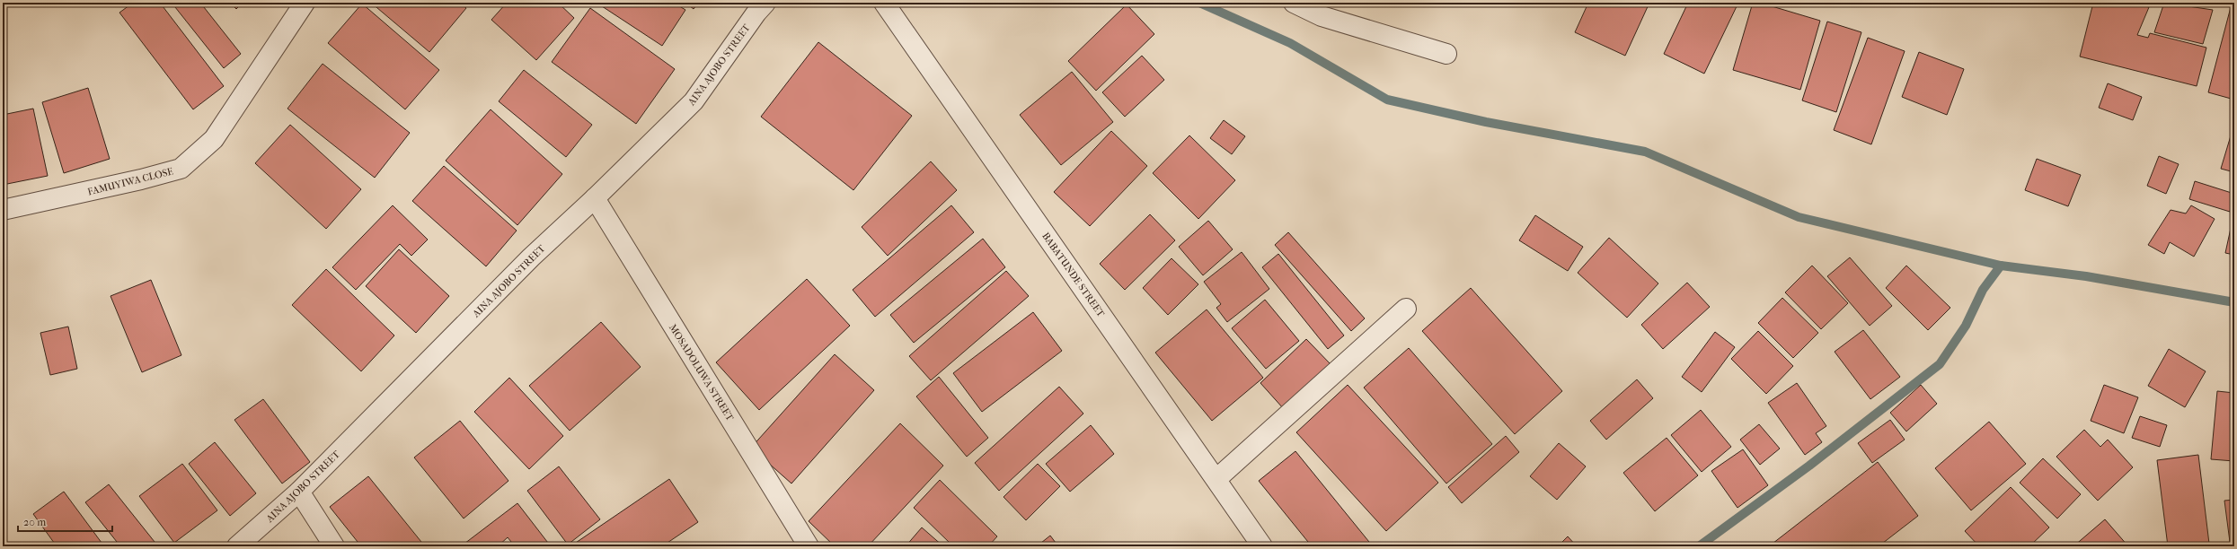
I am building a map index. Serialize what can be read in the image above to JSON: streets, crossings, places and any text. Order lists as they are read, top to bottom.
{
  "streets": {
    "street": [
      "AINA AJOBO STREET",
      "FAMUYIWA CLOSE",
      "BABATUNDE STREET",
      "MOSADOLUWA STREET"
    ]
  },
  "crossings": [
    ["AINA AJOBO STREET", "MOSADOLUWA STREET"]
  ],
  "scale_bar": "20 m"
}
